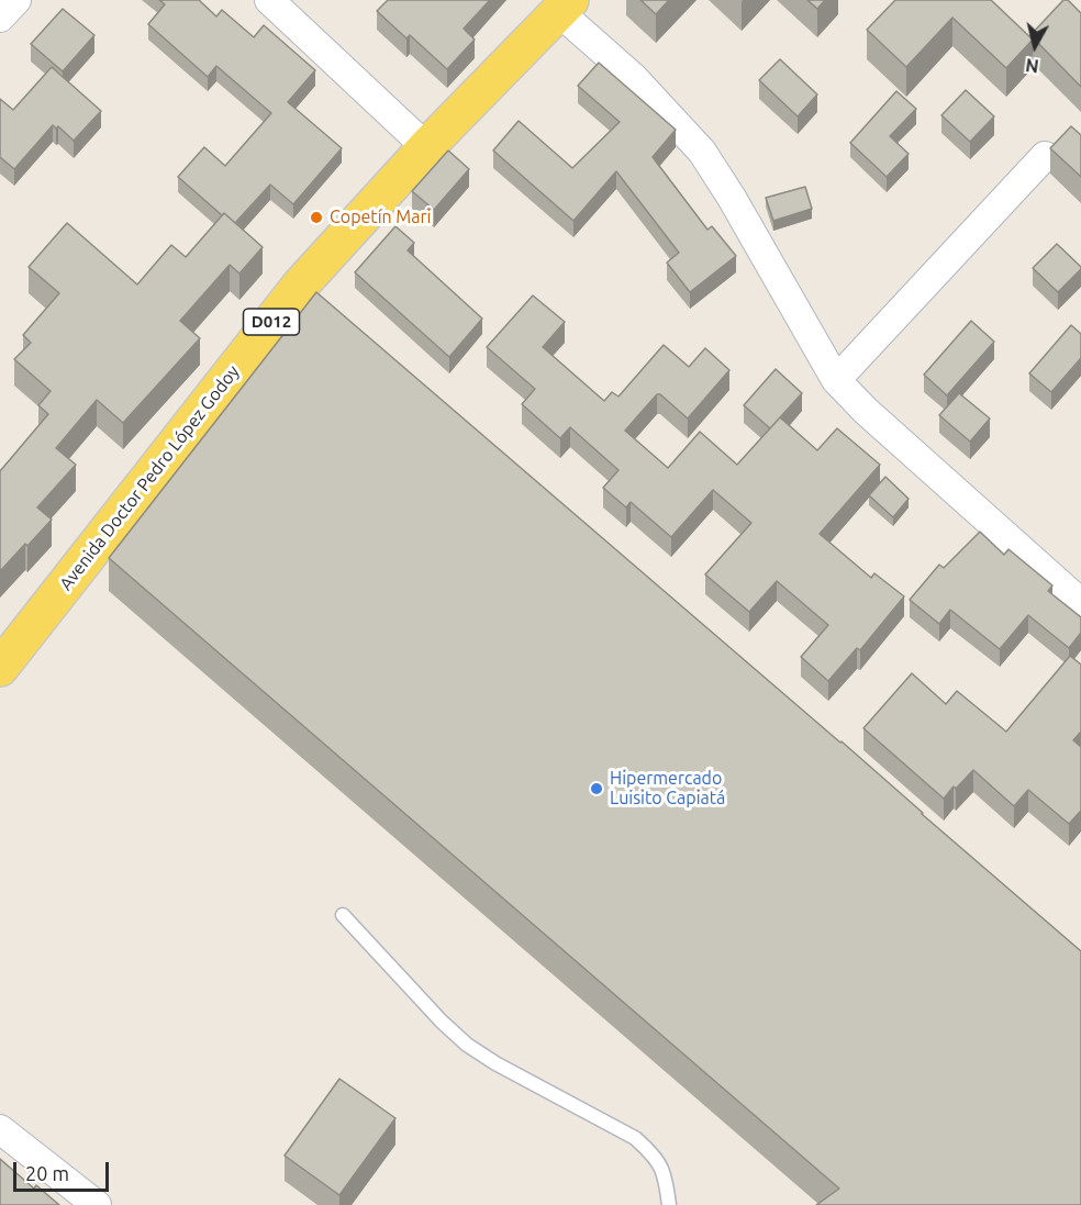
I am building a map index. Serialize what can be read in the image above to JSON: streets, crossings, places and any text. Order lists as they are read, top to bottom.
{
  "streets": {
    "main road": ["D012", "Avenida Doctor Pedro López Godoy"]
  },
  "places": ["Copetín Mari", "Hipermercado Luisito Capiatá"],
  "scale_bar": "20 m",
  "north": "bottom"
}
